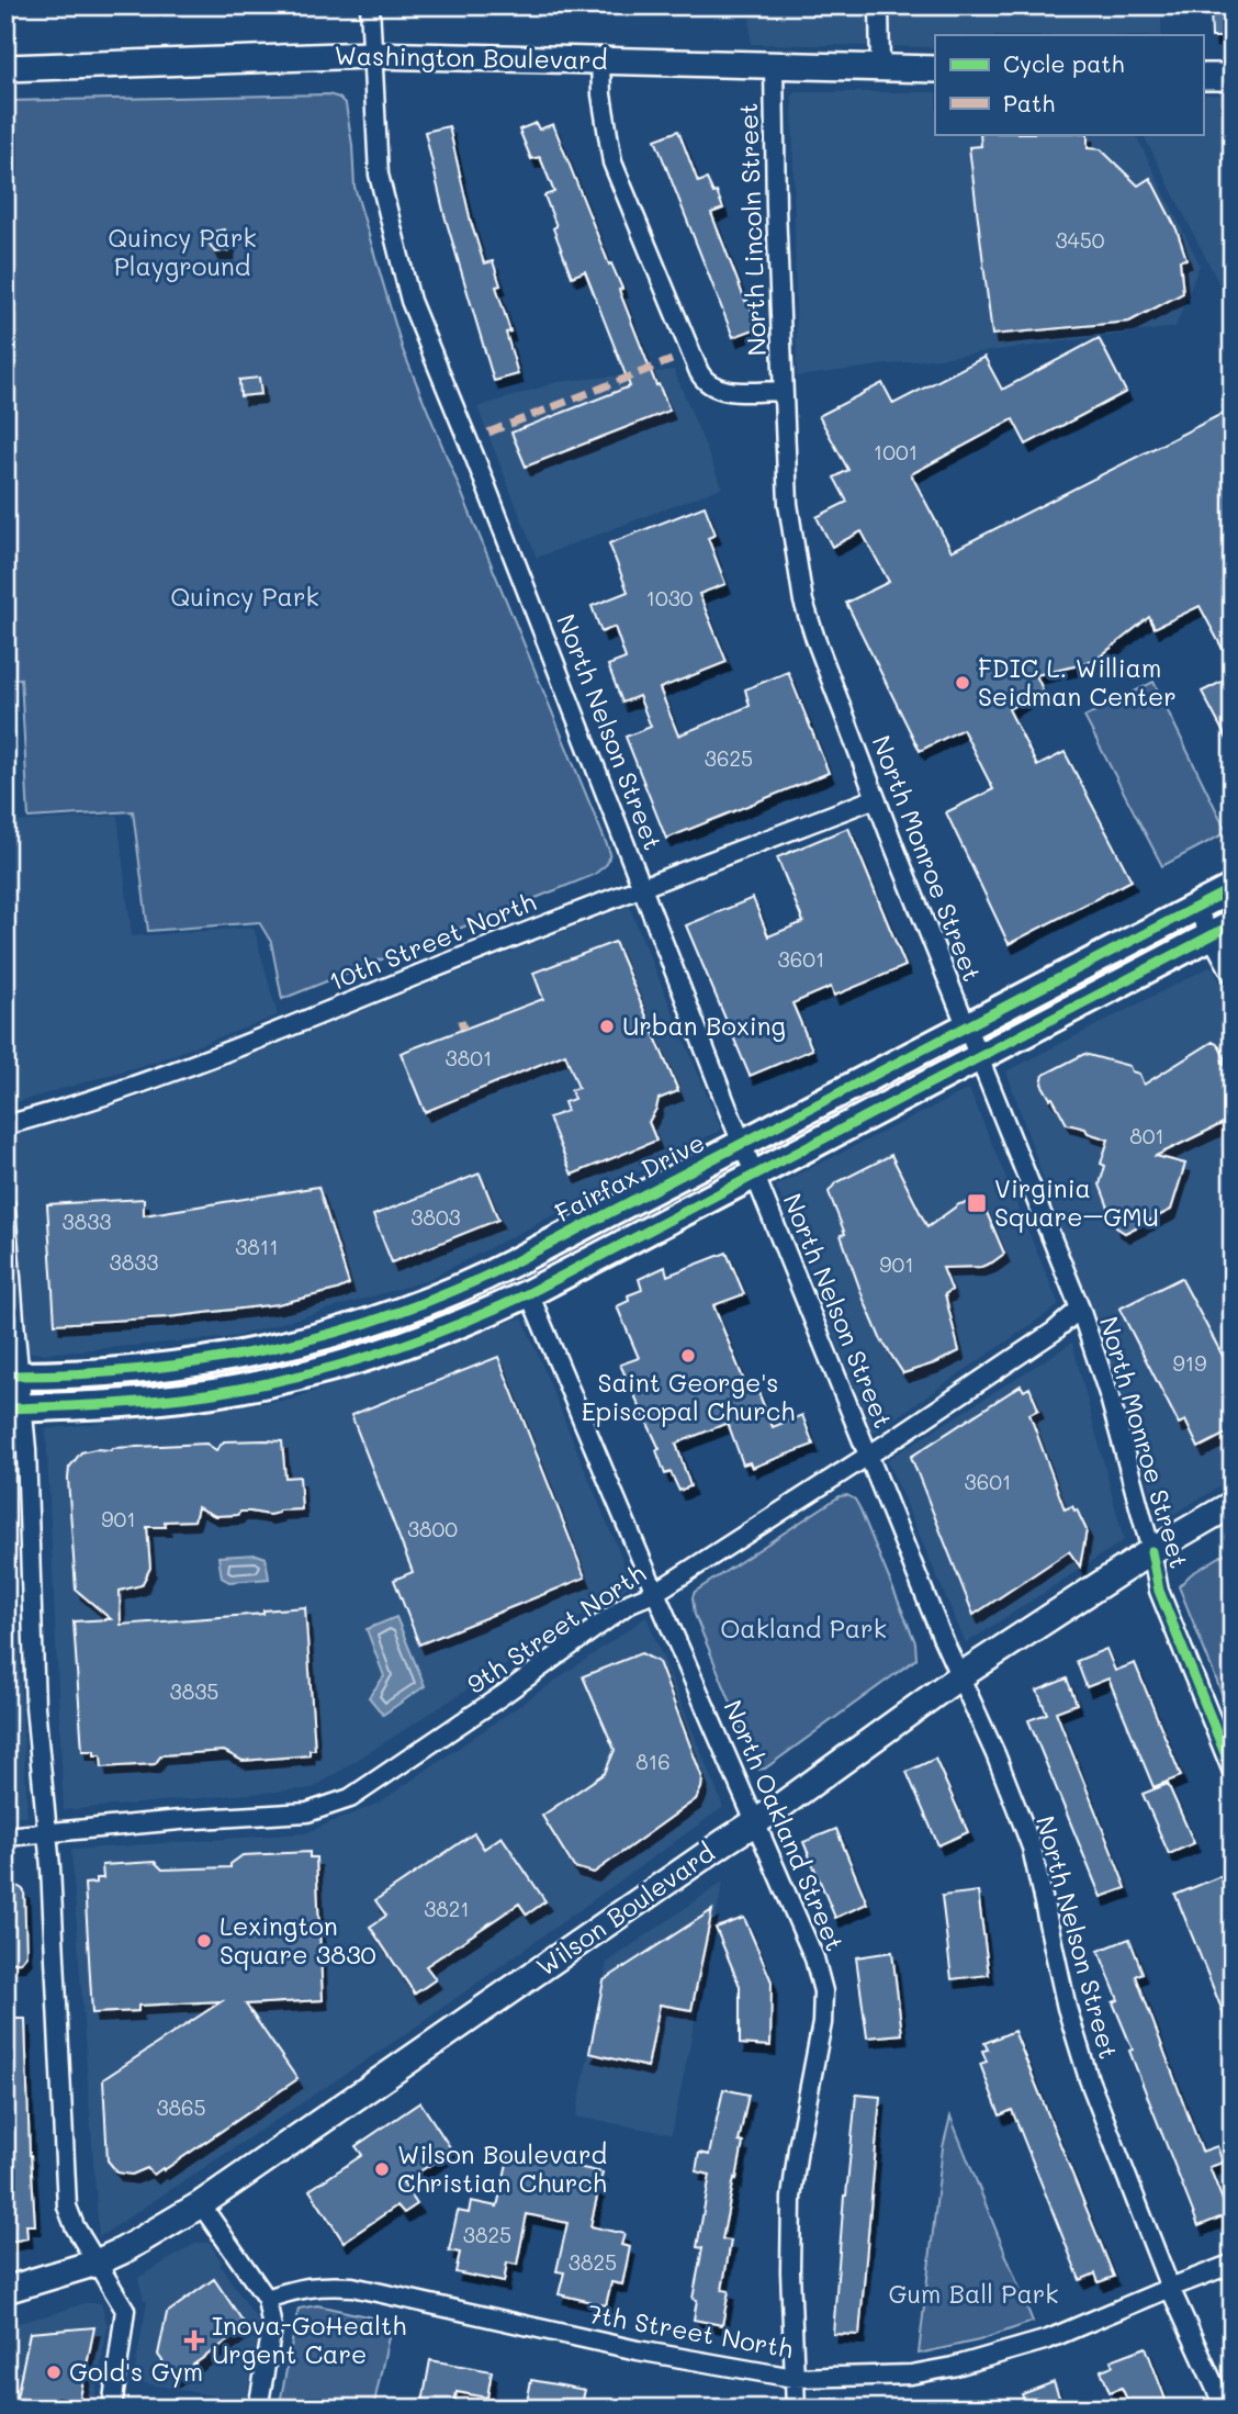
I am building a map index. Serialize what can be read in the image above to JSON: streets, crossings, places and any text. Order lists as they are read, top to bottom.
{
  "streets": {
    "main road": ["Washington Boulevard", "Fairfax Drive", "Wilson Boulevard"],
    "street": [
      "North Lincoln Street",
      "North Nelson Street",
      "North Monroe Street",
      "10th Street North",
      "9th Street North",
      "North Oakland Street",
      "7th Street North"
    ]
  },
  "crossings": [
    ["Washington Boulevard", "North Lincoln Street"],
    ["Washington Boulevard", "North Nelson Street"],
    ["North Lincoln Street", "North Monroe Street"],
    ["North Nelson Street", "10th Street North"],
    ["North Nelson Street", "Fairfax Drive"],
    ["North Nelson Street", "9th Street North"],
    ["North Nelson Street", "Wilson Boulevard"],
    ["North Nelson Street", "7th Street North"],
    ["North Monroe Street", "10th Street North"],
    ["North Monroe Street", "Fairfax Drive"],
    ["North Monroe Street", "9th Street North"],
    ["North Monroe Street", "Wilson Boulevard"],
    ["9th Street North", "North Oakland Street"],
    ["North Oakland Street", "Wilson Boulevard"],
    ["North Oakland Street", "7th Street North"]
  ],
  "parks": [
    "Quincy Park Playground",
    "Quincy Park",
    "Oakland Park",
    "Gum Ball Park"
  ],
  "places": {
    "other": [
      "FDIC L. William Seidman Center",
      "Urban Boxing",
      "Saint George's Episcopal Church",
      "Lexington Square 3830",
      "Wilson Boulevard Christian Church",
      "Gold's Gym"
    ],
    "transit": ["Virginia Square–GMU"],
    "health": ["Inova-GoHealth Urgent Care"]
  },
  "house_numbers": [
    "3450",
    "1001",
    "1030",
    "3625",
    "3601",
    "3801",
    "801",
    "3803",
    "3833",
    "3811",
    "3833",
    "901",
    "919",
    "3601",
    "901",
    "3800",
    "3835",
    "816",
    "3821",
    "3865",
    "3825",
    "3825"
  ],
  "legend": ["Cycle path", "Path"]
}
